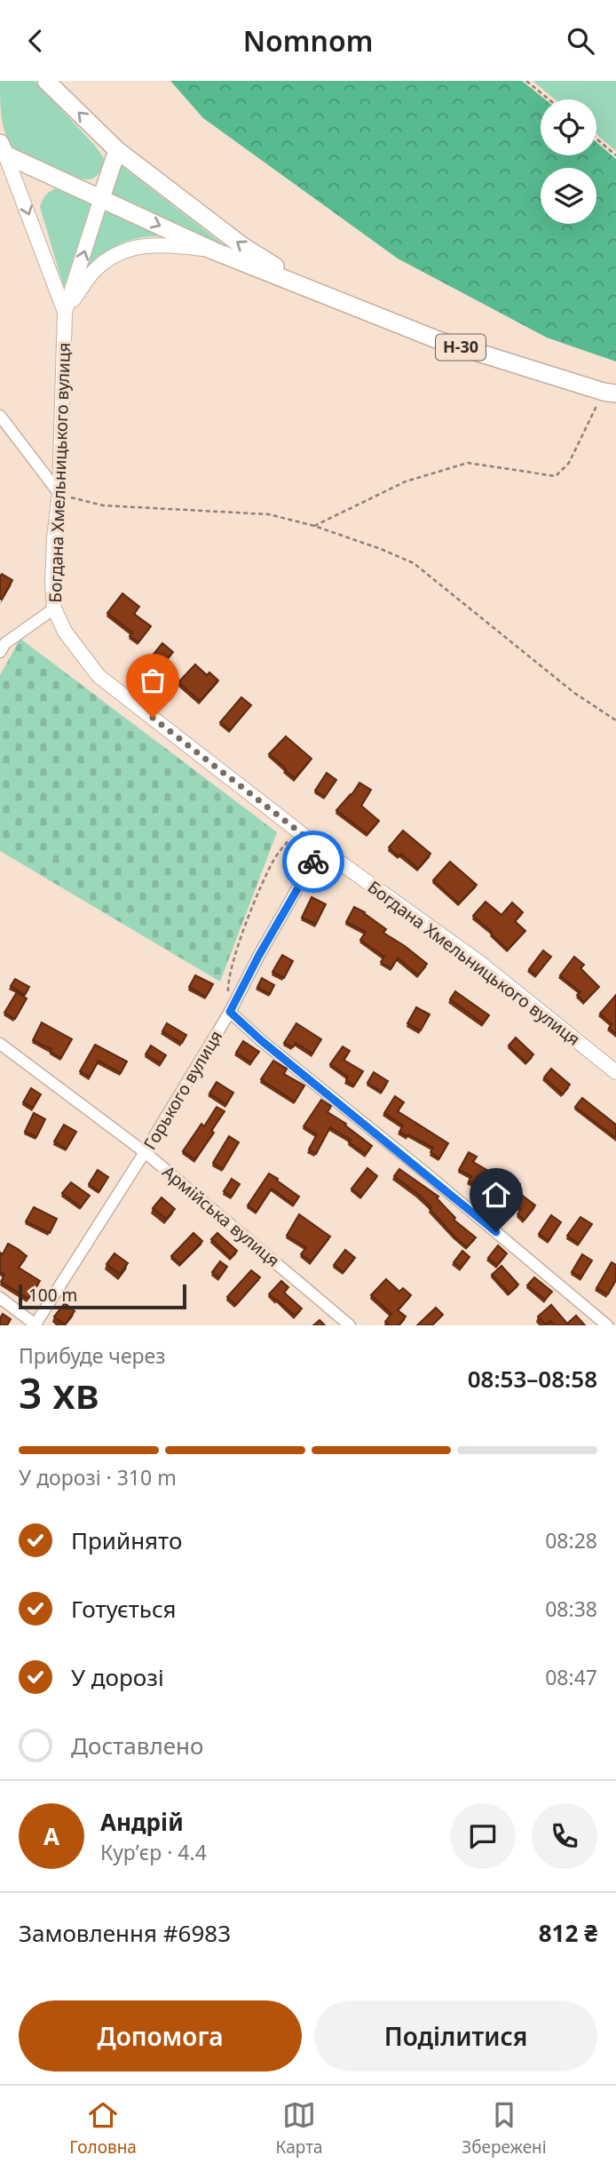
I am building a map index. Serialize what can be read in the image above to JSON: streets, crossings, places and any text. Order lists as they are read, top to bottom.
{
  "streets": {
    "main road": ["Н-30"],
    "street": ["Богдана Хмельницького вулиця", "Горького вулиця", "Армійська вулиця"]
  },
  "crossings": [
    ["Богдана Хмельницького вулиця", "Горького вулиця"],
    ["Горького вулиця", "Армійська вулиця"]
  ],
  "scale_bar": "100 m",
  "page": {
    "header": "Nomnom",
    "scale": "100 m",
    "heading": ["3 хв", "Прибуде через", "08:53–08:58"],
    "panel": [
      "Андрій",
      "Кур’єр · 4.4",
      "Замовлення #6983",
      "812 ₴"
    ],
    "bar": "У дорозі · 310 m",
    "list": [
      ["Прийнято", "08:28"],
      ["Готується", "08:38"],
      ["У дорозі", "08:47"],
      "Доставлено"
    ],
    "round": "А",
    "buttons": ["Допомога", "Поділитися"],
    "tabs": ["Головна", "Карта", "Збережені"]
  }
}
